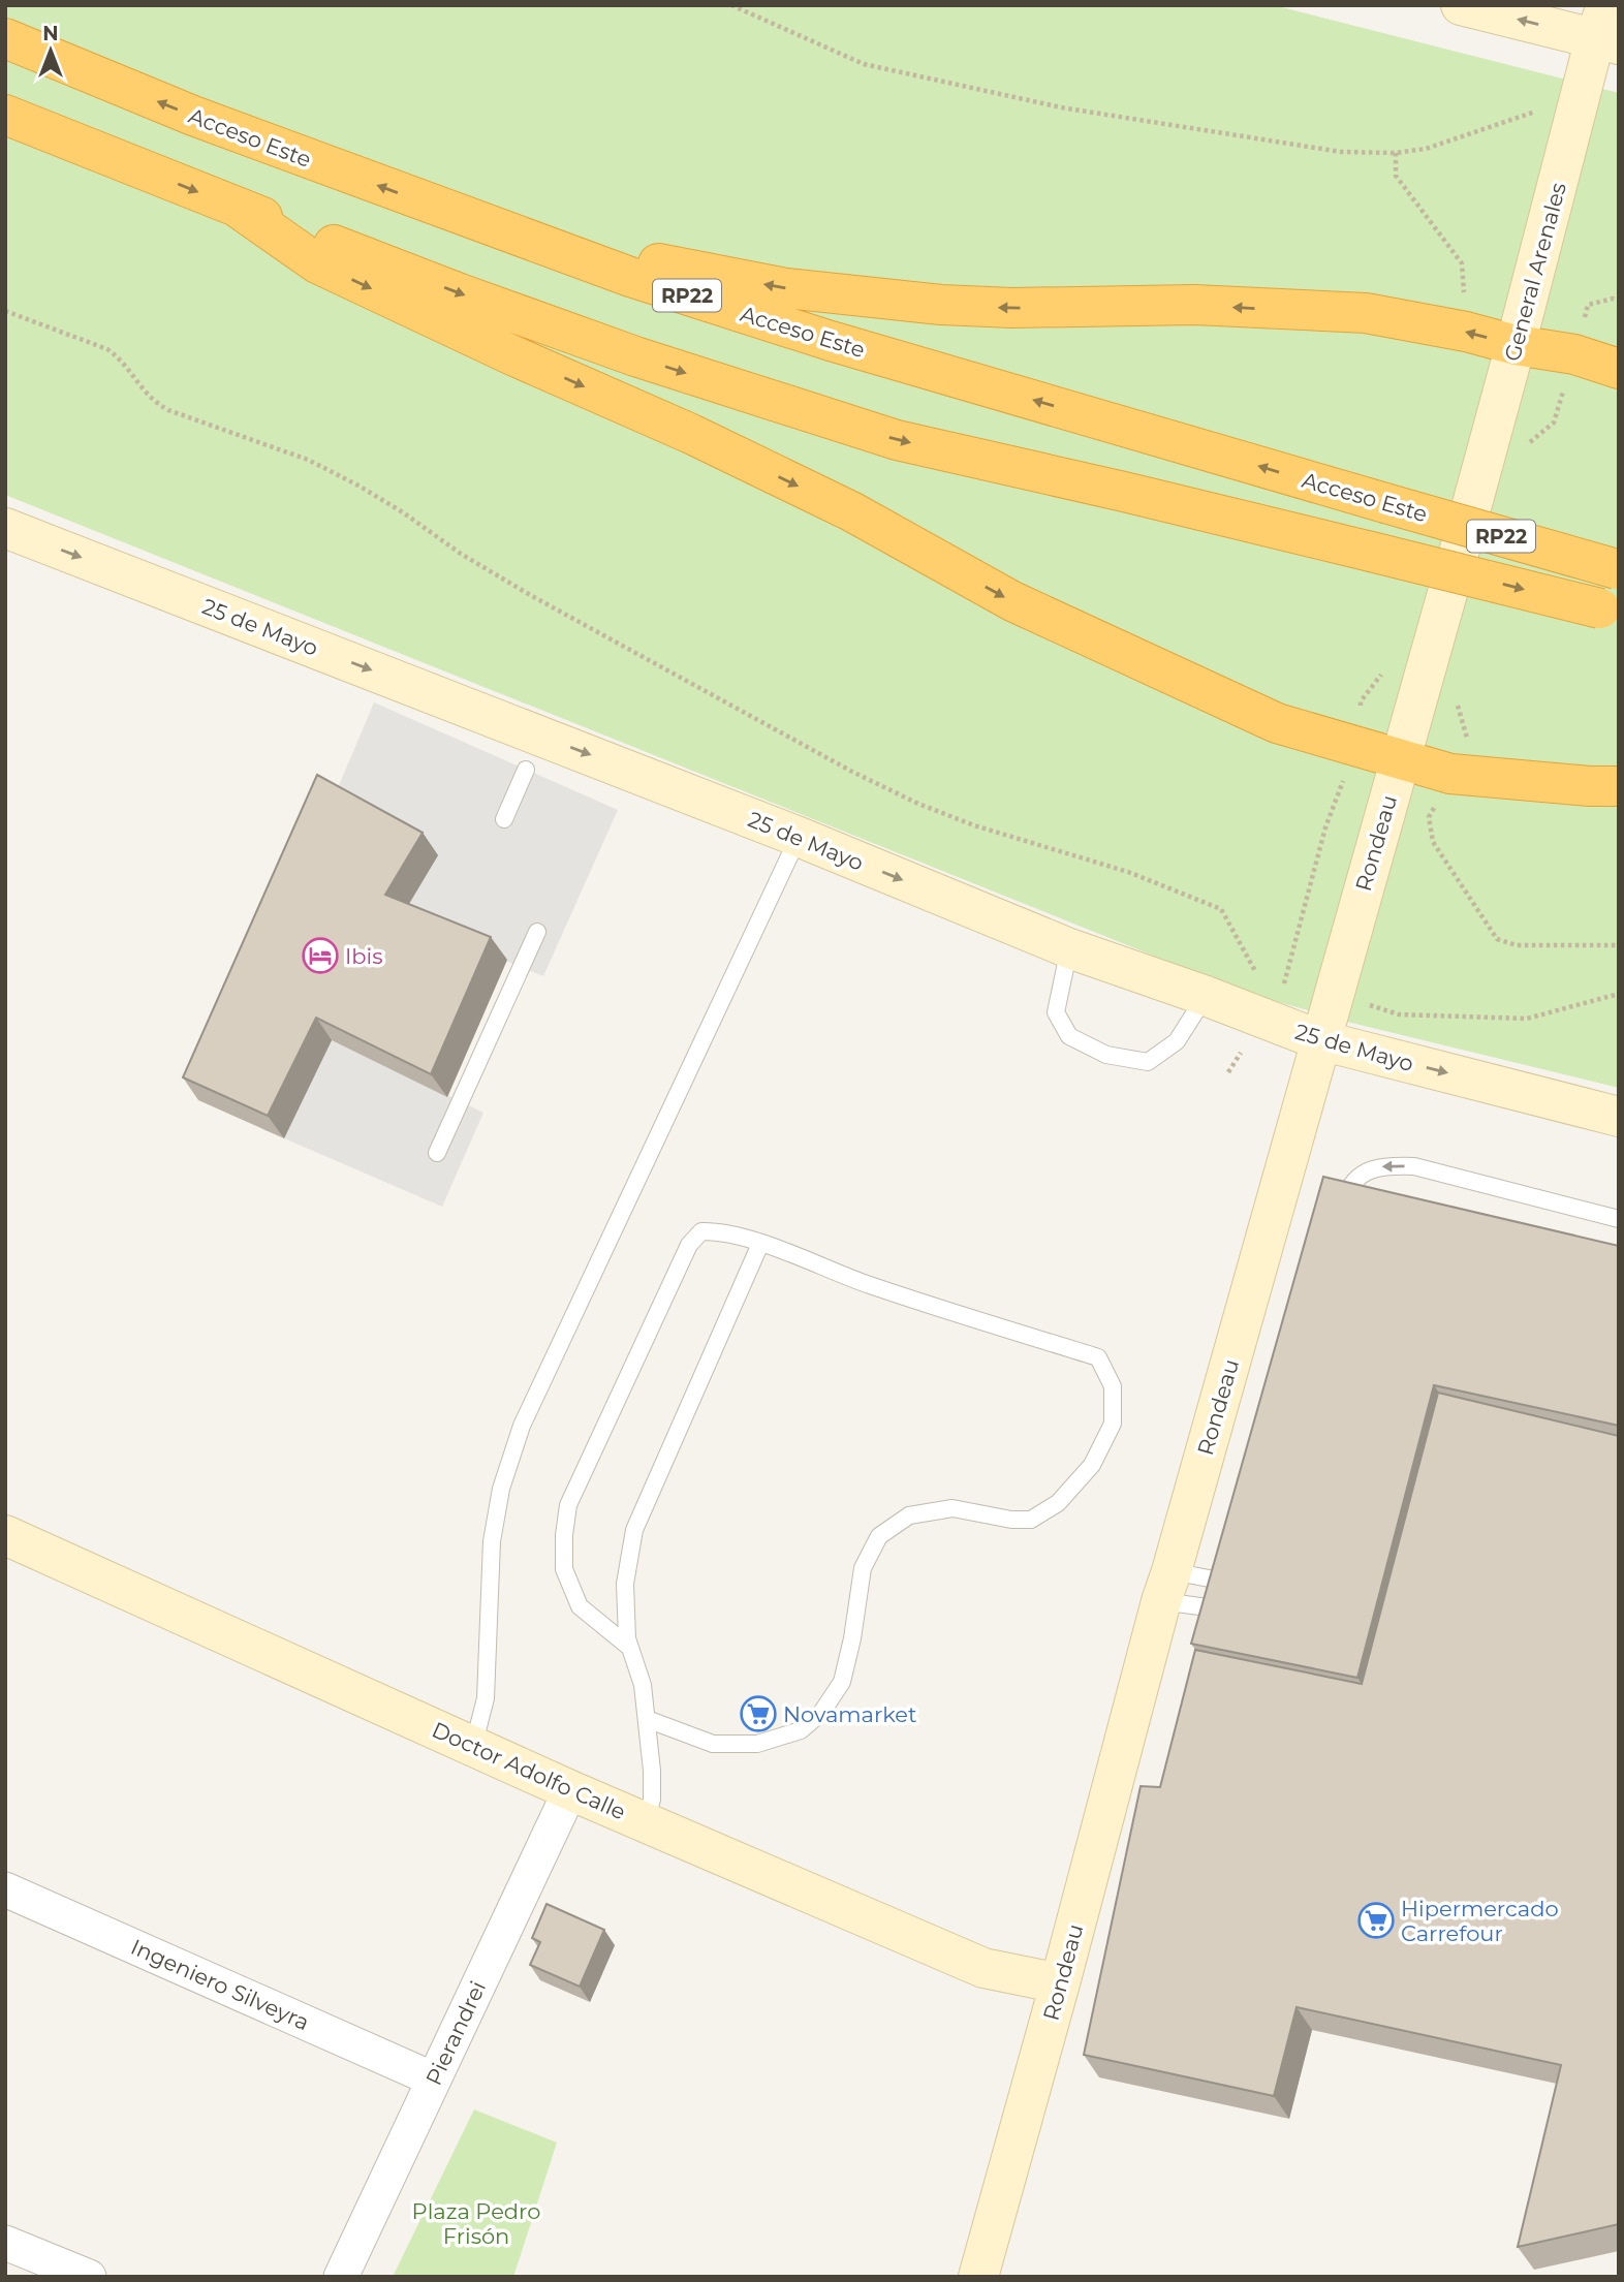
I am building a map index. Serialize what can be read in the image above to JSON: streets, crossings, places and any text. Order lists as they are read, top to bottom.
{
  "streets": {
    "highway": ["Acceso Este", "RP22"],
    "street": [
      "General Arenales",
      "25 de Mayo",
      "Rondeau",
      "Doctor Adolfo Calle",
      "Ingeniero Silveyra",
      "Pierandrei"
    ]
  },
  "crossings": [
    ["General Arenales", "Rondeau"],
    ["25 de Mayo", "Rondeau"],
    ["Rondeau", "Doctor Adolfo Calle"],
    ["Doctor Adolfo Calle", "Pierandrei"],
    ["Ingeniero Silveyra", "Pierandrei"]
  ],
  "one_way": ["25 de Mayo"],
  "parks": ["Plaza Pedro Frisón"],
  "places": {
    "hotel": ["Ibis"],
    "supermarket": ["Novamarket", "Hipermercado Carrefour"]
  },
  "north": "top"
}
